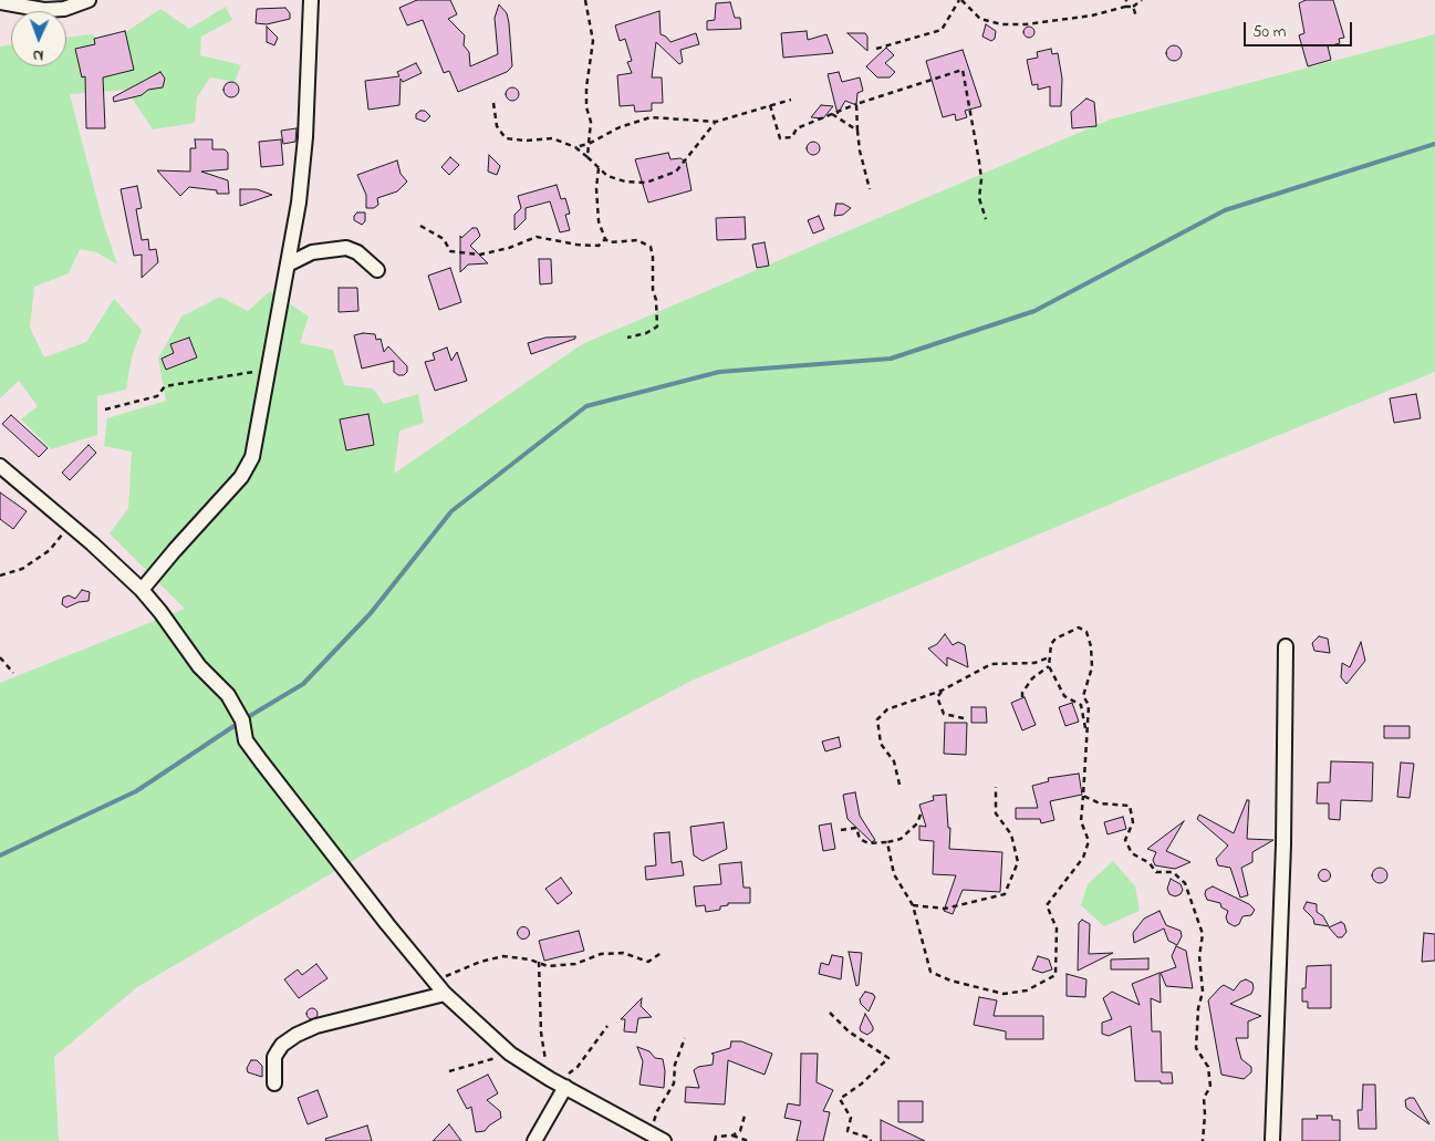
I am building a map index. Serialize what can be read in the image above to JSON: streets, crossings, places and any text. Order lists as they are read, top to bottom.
{
  "scale_bar": "50 m",
  "north": "bottom"
}
